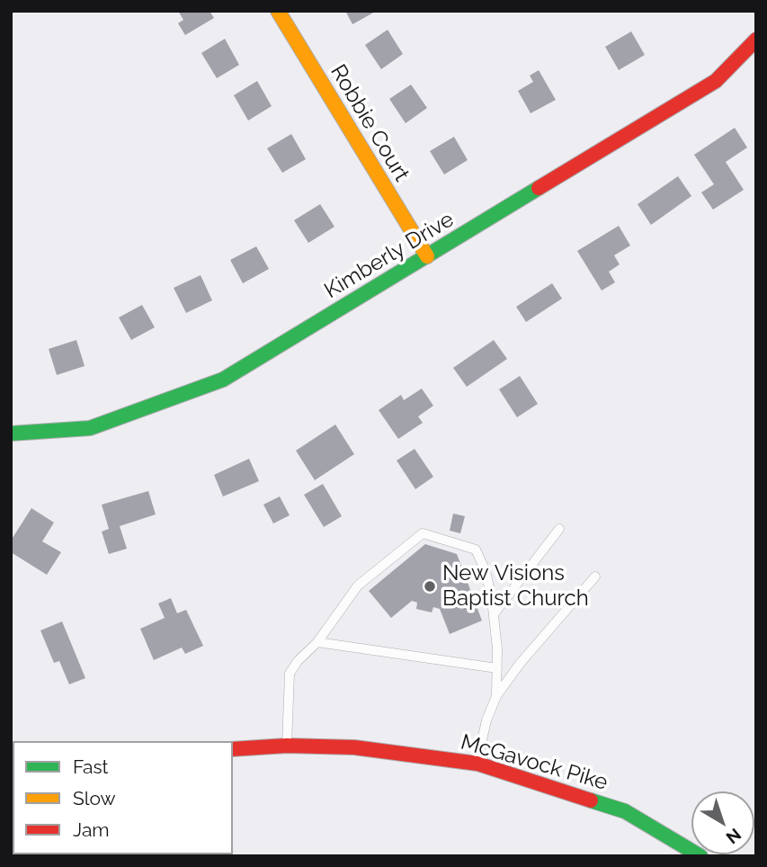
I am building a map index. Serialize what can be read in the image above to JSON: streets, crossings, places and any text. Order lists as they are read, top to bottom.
{
  "streets": {
    "street": ["Robbie Court", "Kimberly Drive", "McGavock Pike"]
  },
  "crossings": [
    ["Robbie Court", "Kimberly Drive"]
  ],
  "places": ["New Visions Baptist Church"],
  "legend": ["Fast", "Slow", "Jam"],
  "north": "bottom right"
}
